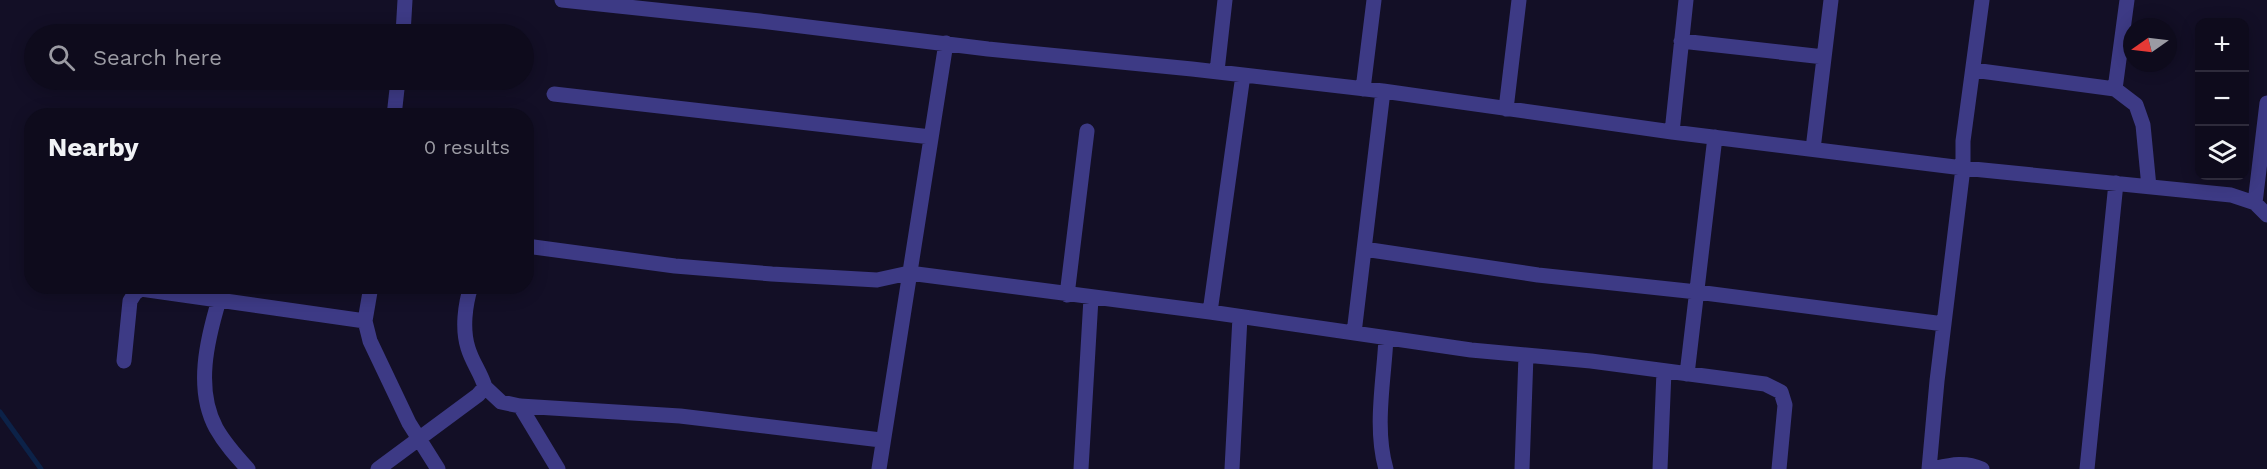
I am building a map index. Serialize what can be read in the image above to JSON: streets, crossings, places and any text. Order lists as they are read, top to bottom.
{
  "north": "left",
  "page": {
    "map_buttons": ["+", "−"],
    "search": "Search here",
    "heading": ["Nearby", "0 results"]
  }
}
